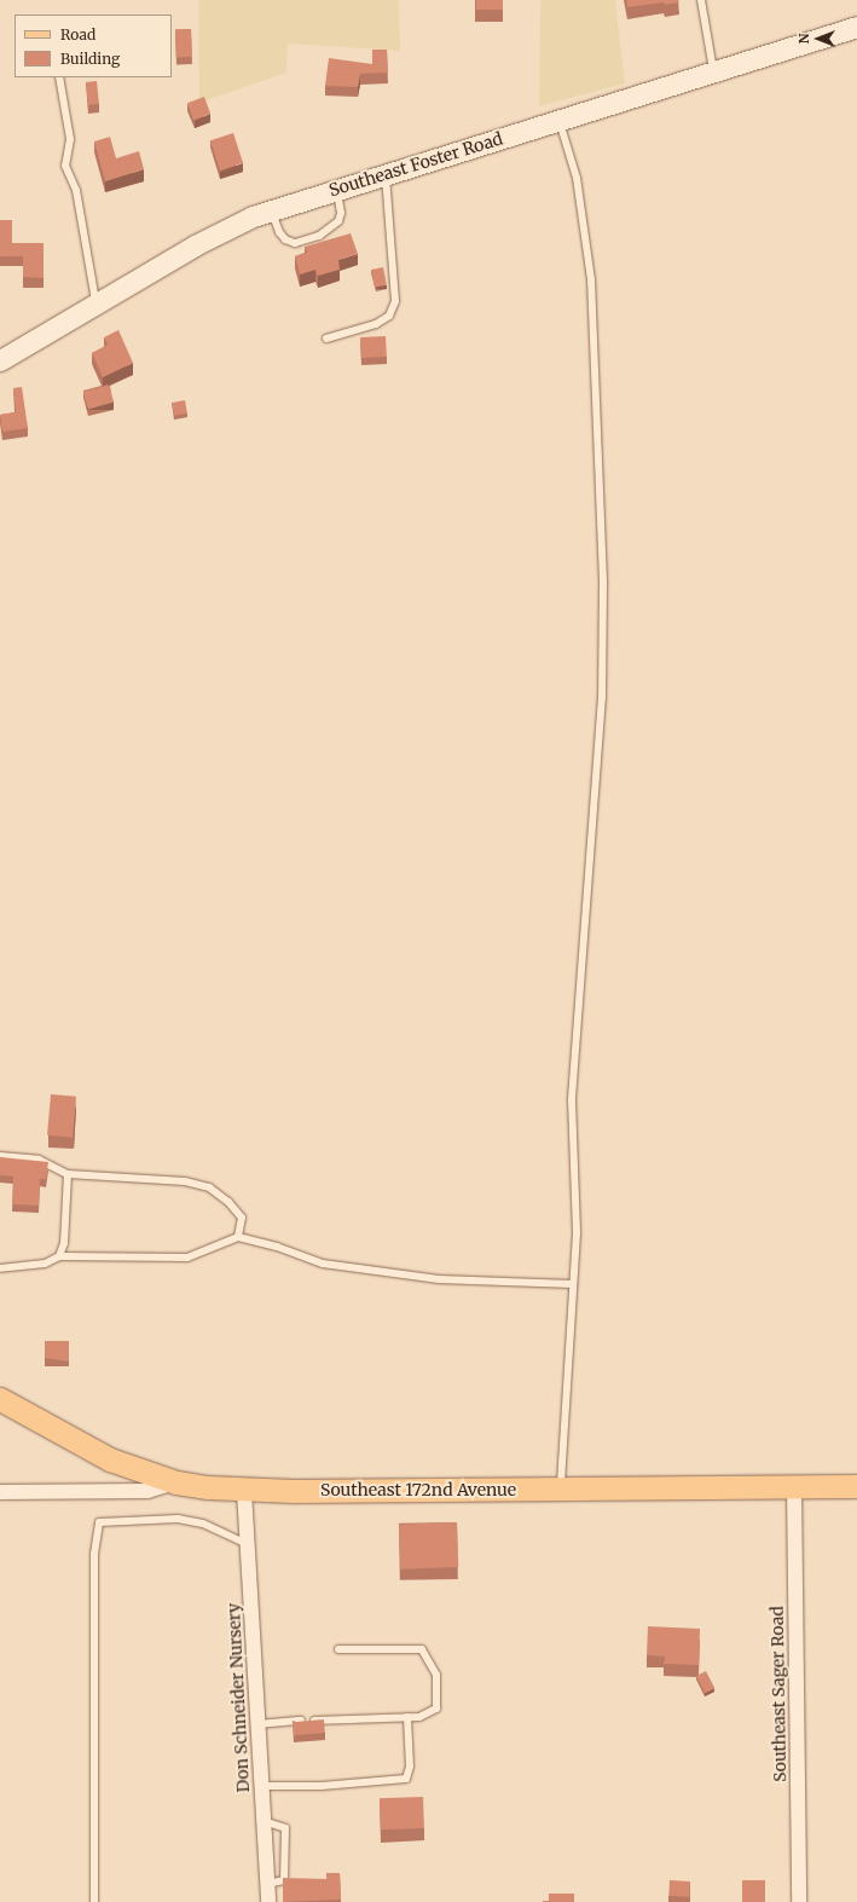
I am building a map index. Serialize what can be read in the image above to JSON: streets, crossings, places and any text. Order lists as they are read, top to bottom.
{
  "streets": {
    "main road": ["Southeast Foster Road", "Southeast 172nd Avenue"],
    "street": ["Southeast Sager Road", "Don Schneider Nursery"]
  },
  "crossings": [
    ["Southeast 172nd Avenue", "Southeast Sager Road"],
    ["Southeast 172nd Avenue", "Don Schneider Nursery"]
  ],
  "legend": ["Road", "Building"],
  "north": "left"
}
